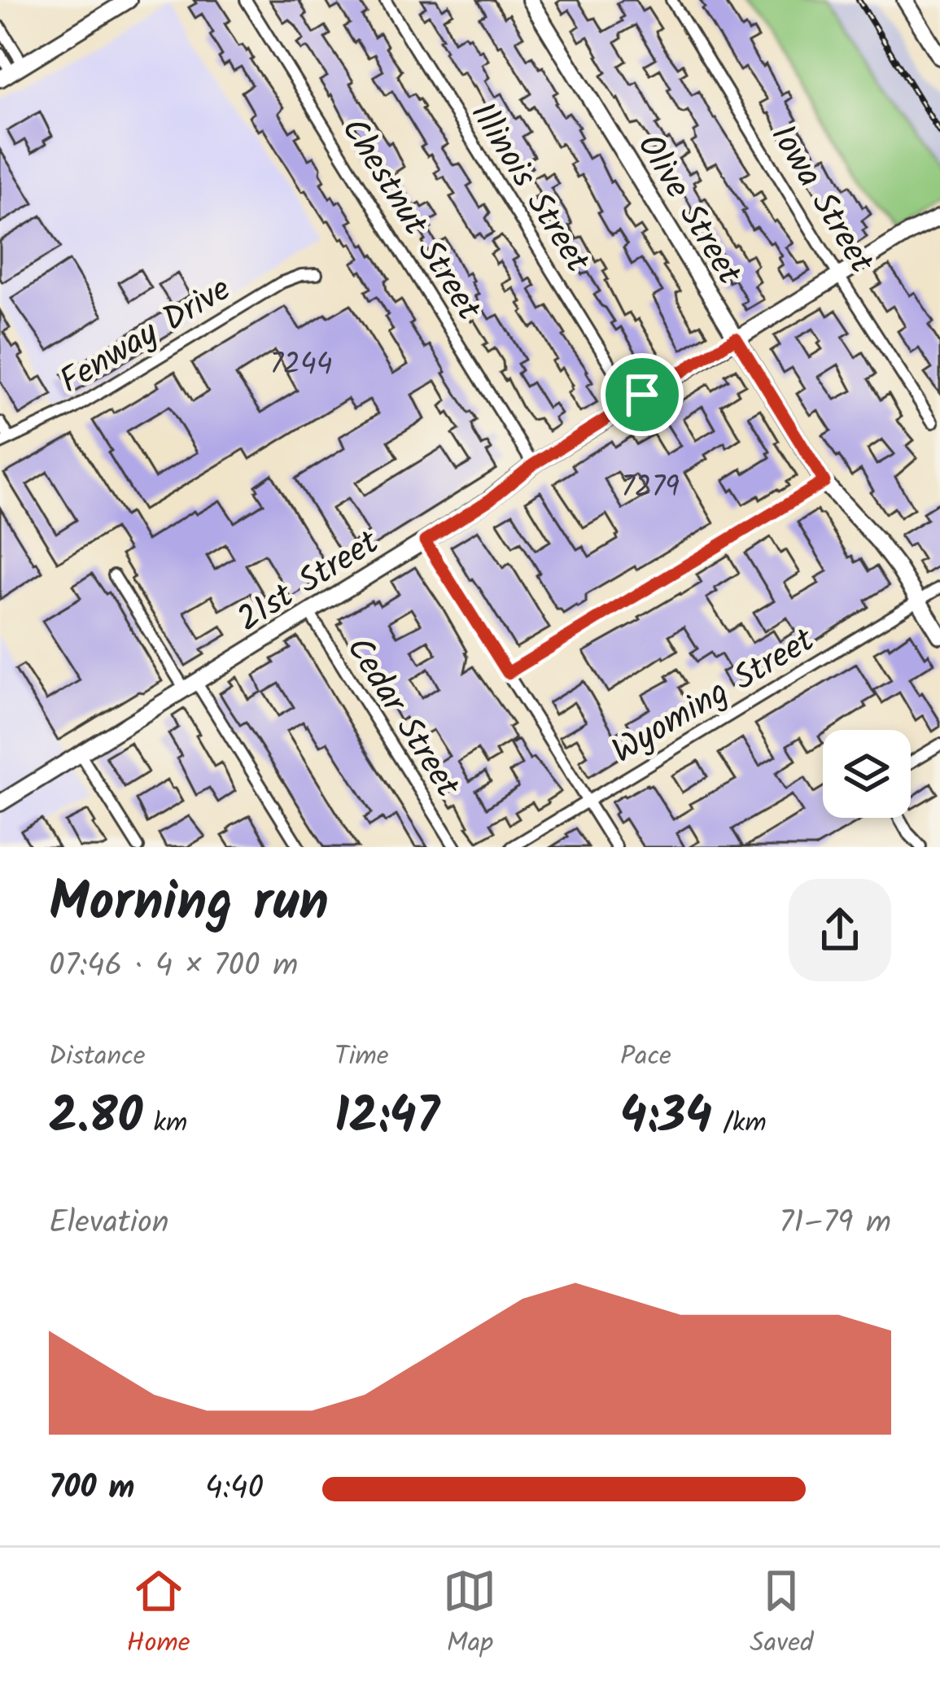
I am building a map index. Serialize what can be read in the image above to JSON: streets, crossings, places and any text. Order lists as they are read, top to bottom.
{
  "streets": {
    "street": [
      "Illinois Street",
      "Iowa Street",
      "Olive Street",
      "Chestnut Street",
      "Fenway Drive",
      "21st Street",
      "Wyoming Street",
      "Cedar Street"
    ]
  },
  "crossings": [
    ["Illinois Street", "21st Street"],
    ["Iowa Street", "21st Street"],
    ["Olive Street", "21st Street"],
    ["Olive Street", "Wyoming Street"],
    ["Chestnut Street", "21st Street"],
    ["21st Street", "Cedar Street"]
  ],
  "house_numbers": ["7244", "7279"],
  "page": {
    "heading": ["Morning run", "07:46 · 4 × 700 m"],
    "stats": [
      ["Distance", "2.80 km"],
      ["Time", "12:47"],
      ["Pace", "4:34 /km"]
    ],
    "chart": ["Elevation", "71–79 m"],
    "list": [
      {
        "name": "700 m",
        "note": "4:40"
      }
    ],
    "tabs": ["Home", "Map", "Saved"]
  }
}
